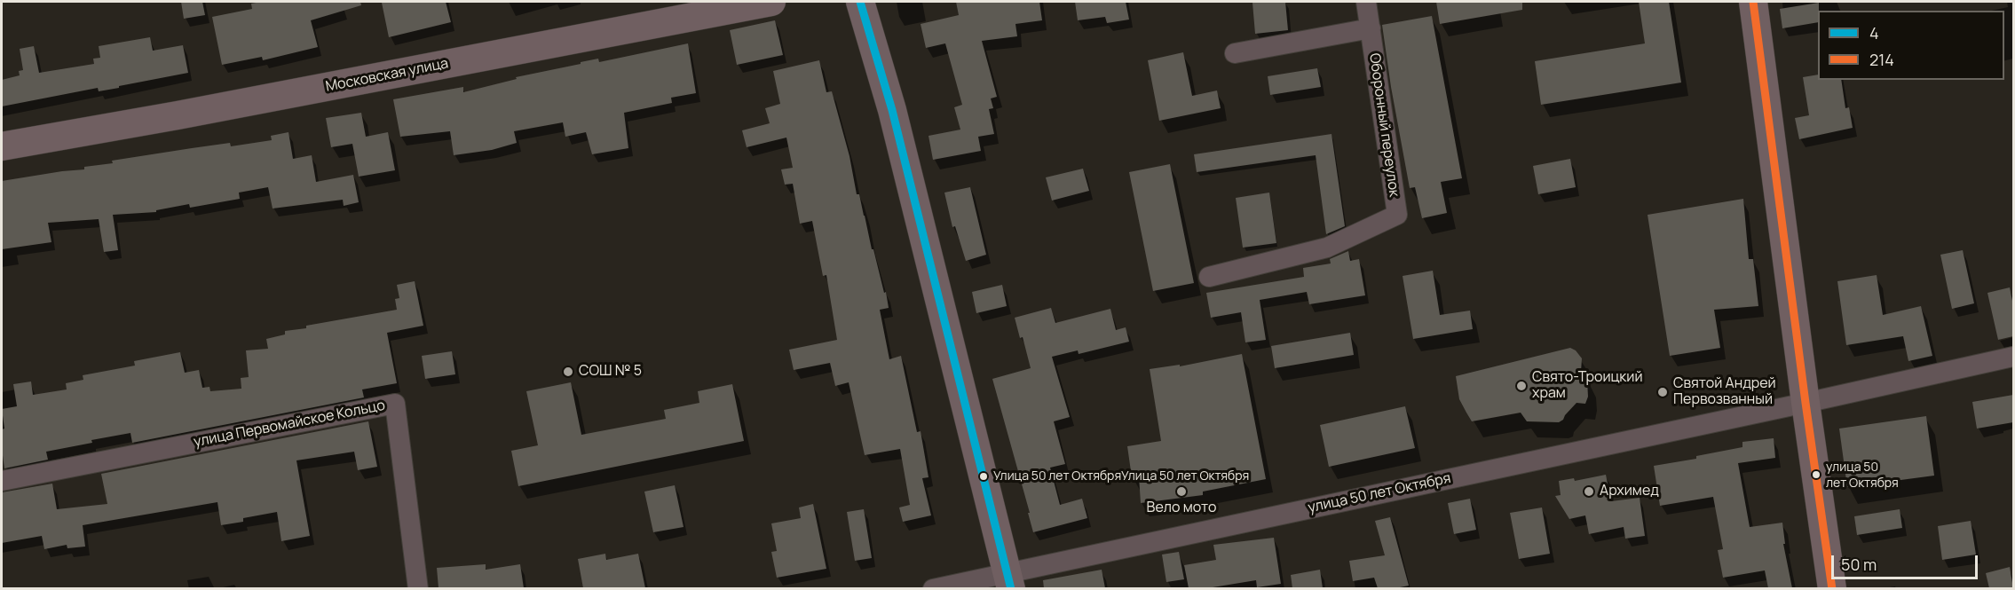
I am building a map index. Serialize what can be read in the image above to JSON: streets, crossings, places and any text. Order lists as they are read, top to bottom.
{
  "streets": {
    "street": [
      "Московская улица",
      "Оборонный переулок",
      "улица Первомайское Кольцо",
      "улица 50 лет Октября"
    ]
  },
  "places": [
    "СОШ № 5",
    "Свято-Троицкий храм",
    "Святой Андрей Первозванный",
    "улица 50 лет Октября",
    "Улица 50 лет ОктябряУлица 50 лет Октября",
    "Вело мото",
    "Архимед"
  ],
  "lines": ["transit line 4", "transit line 214"],
  "legend": ["4", "214"],
  "scale_bar": "50 m"
}
